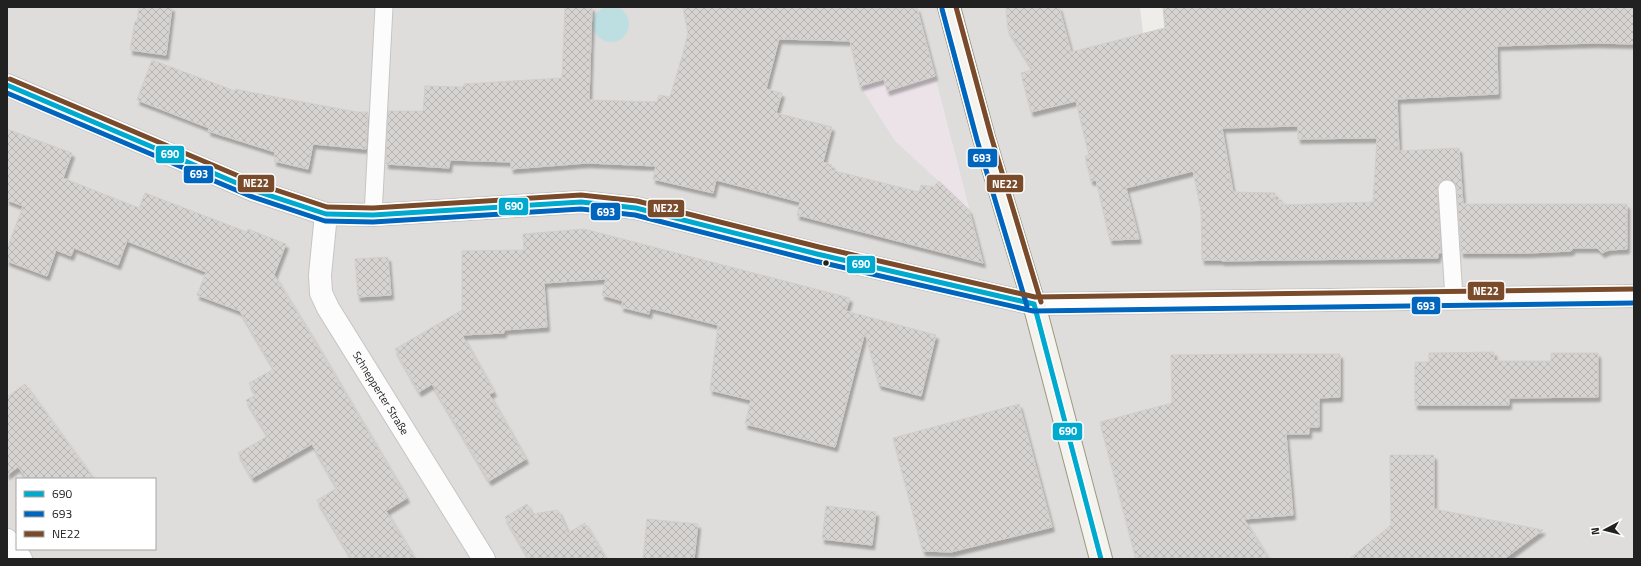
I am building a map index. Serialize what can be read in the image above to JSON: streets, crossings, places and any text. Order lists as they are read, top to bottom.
{
  "streets": {
    "street": ["Schnepperter Straße"]
  },
  "lines": ["transit line NE22", "transit line 693", "transit line 690"],
  "legend": ["690", "693", "NE22"],
  "north": "left"
}
